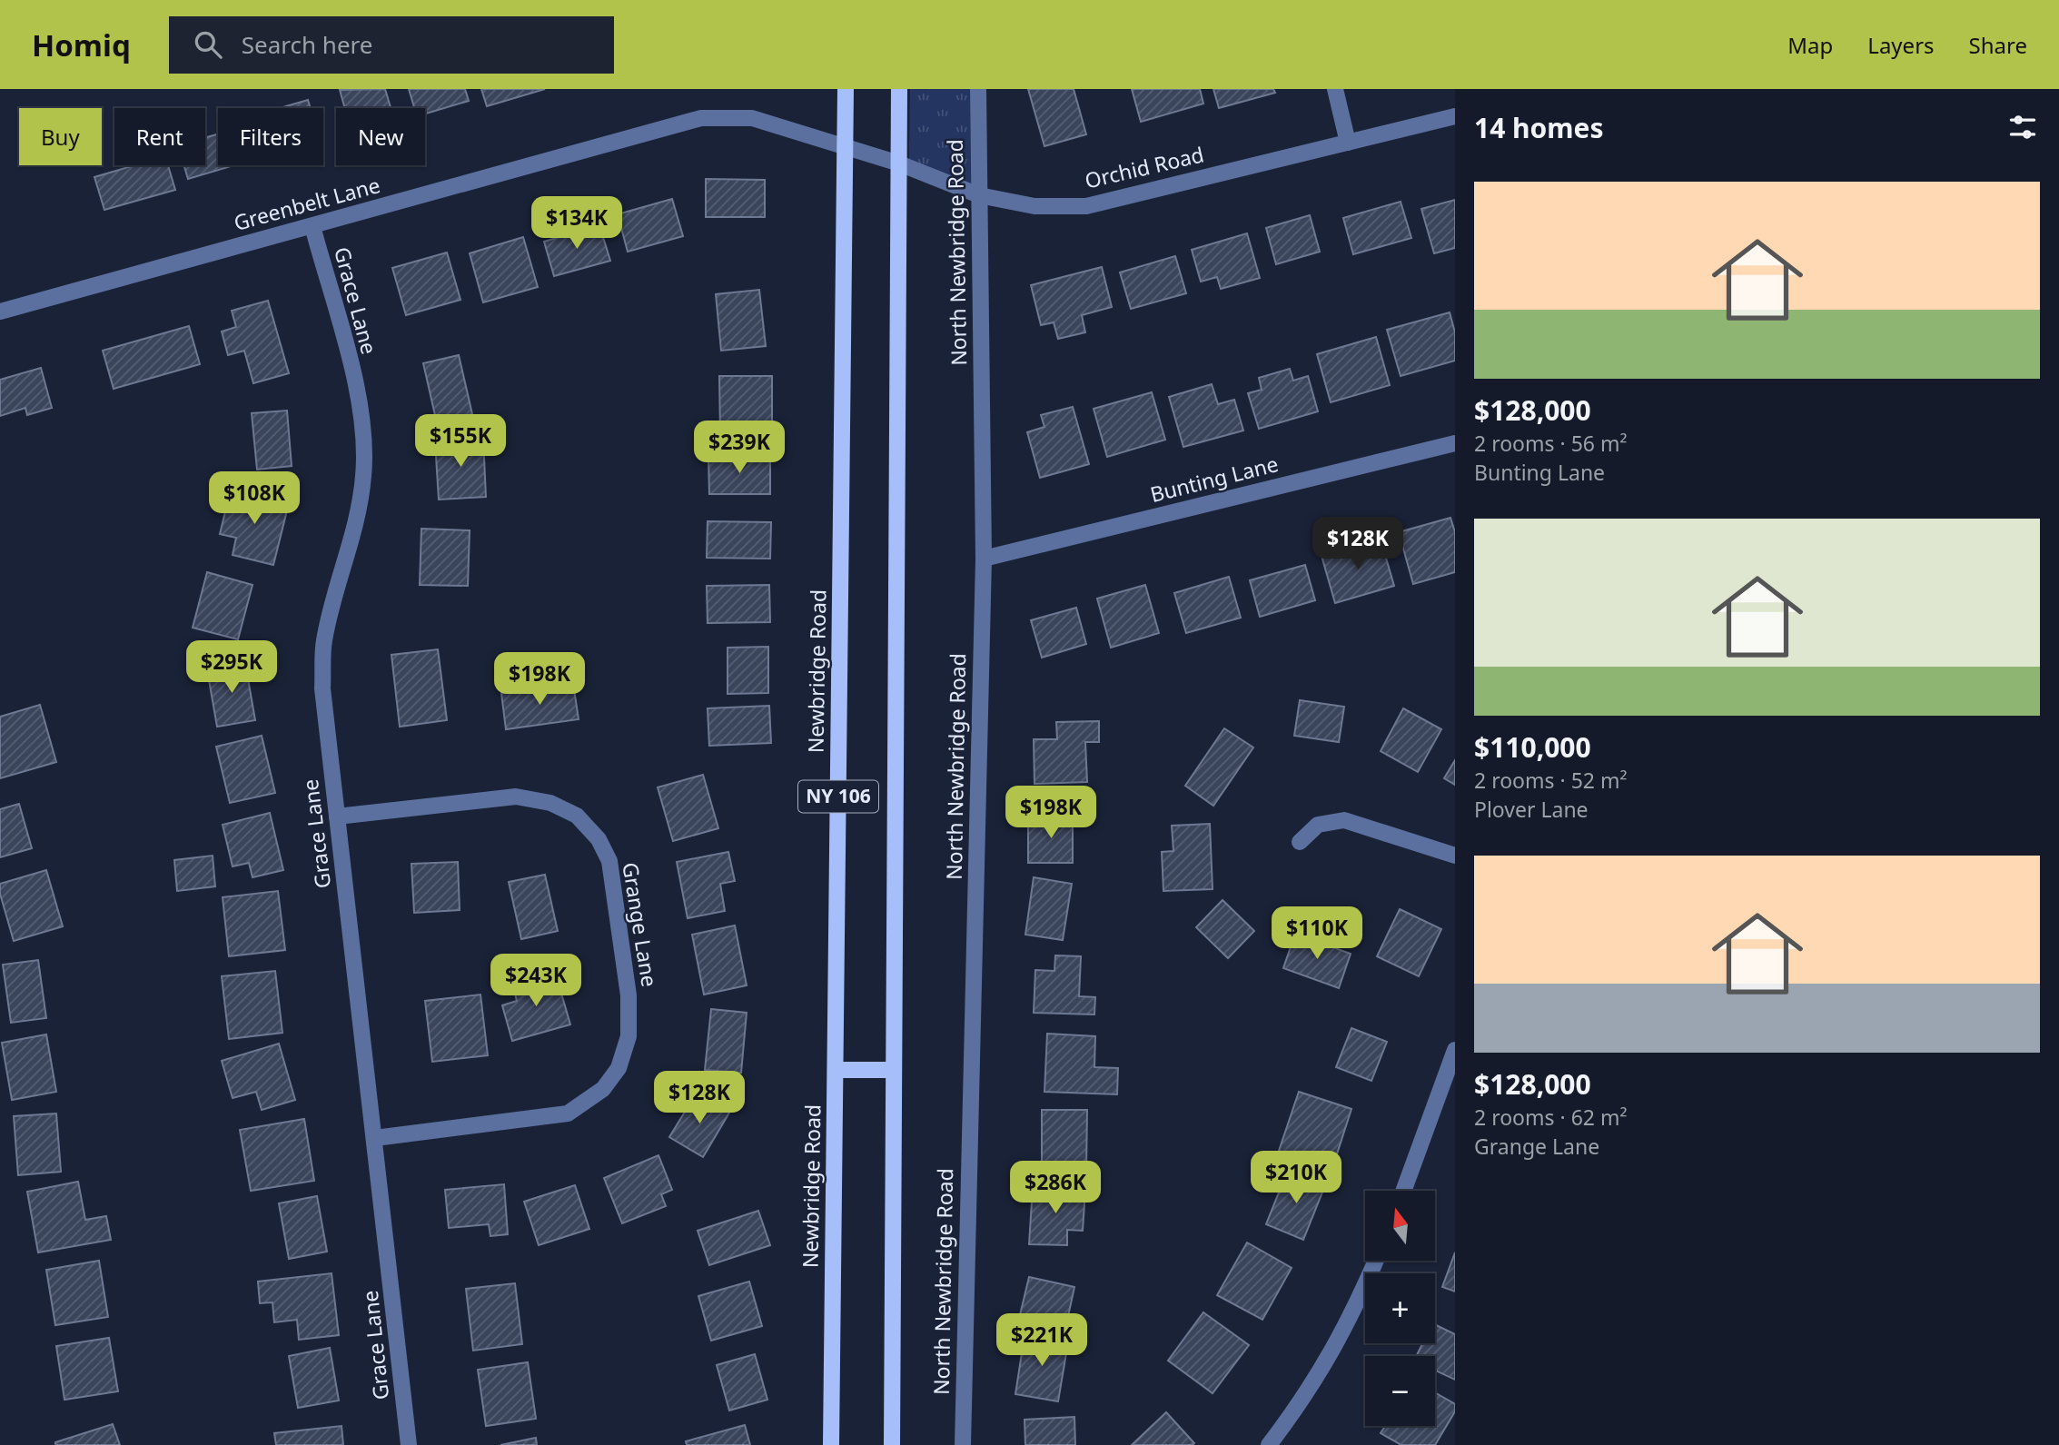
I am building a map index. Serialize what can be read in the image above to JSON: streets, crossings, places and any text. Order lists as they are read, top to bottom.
{
  "streets": {
    "main road": ["Newbridge Road", "NY 106"],
    "street": [
      "Orchid Road",
      "Greenbelt Lane",
      "North Newbridge Road",
      "Grace Lane",
      "Bunting Lane",
      "Grange Lane"
    ]
  },
  "crossings": [
    ["Orchid Road", "Greenbelt Lane"],
    ["Orchid Road", "North Newbridge Road"],
    ["Orchid Road", "Newbridge Road"],
    ["Orchid Road", "NY 106"],
    ["Greenbelt Lane", "Grace Lane"],
    ["Greenbelt Lane", "Newbridge Road"],
    ["North Newbridge Road", "Bunting Lane"],
    ["Grace Lane", "Grange Lane"]
  ],
  "north": "top",
  "page": {
    "header": "Homiq",
    "search": "Search here",
    "nav": ["Map", "Layers", "Share"],
    "heading": "14 homes",
    "chip": [
      "Buy",
      "Rent",
      "Filters",
      "New"
    ],
    "list": [
      {
        "name": "$128,000",
        "note": "2 rooms · 56 m² · Bunting Lane"
      },
      {
        "name": "$110,000",
        "note": "2 rooms · 52 m² · Plover Lane"
      },
      {
        "name": "$128,000",
        "note": "2 rooms · 62 m² · Grange Lane"
      }
    ],
    "price": [
      "$134K",
      "$155K",
      "$239K",
      "$108K",
      "$128K",
      "$295K",
      "$198K",
      "$198K",
      "$110K",
      "$243K",
      "$128K",
      "$210K",
      "$286K",
      "$221K"
    ],
    "map_buttons": ["+", "−"]
  }
}
